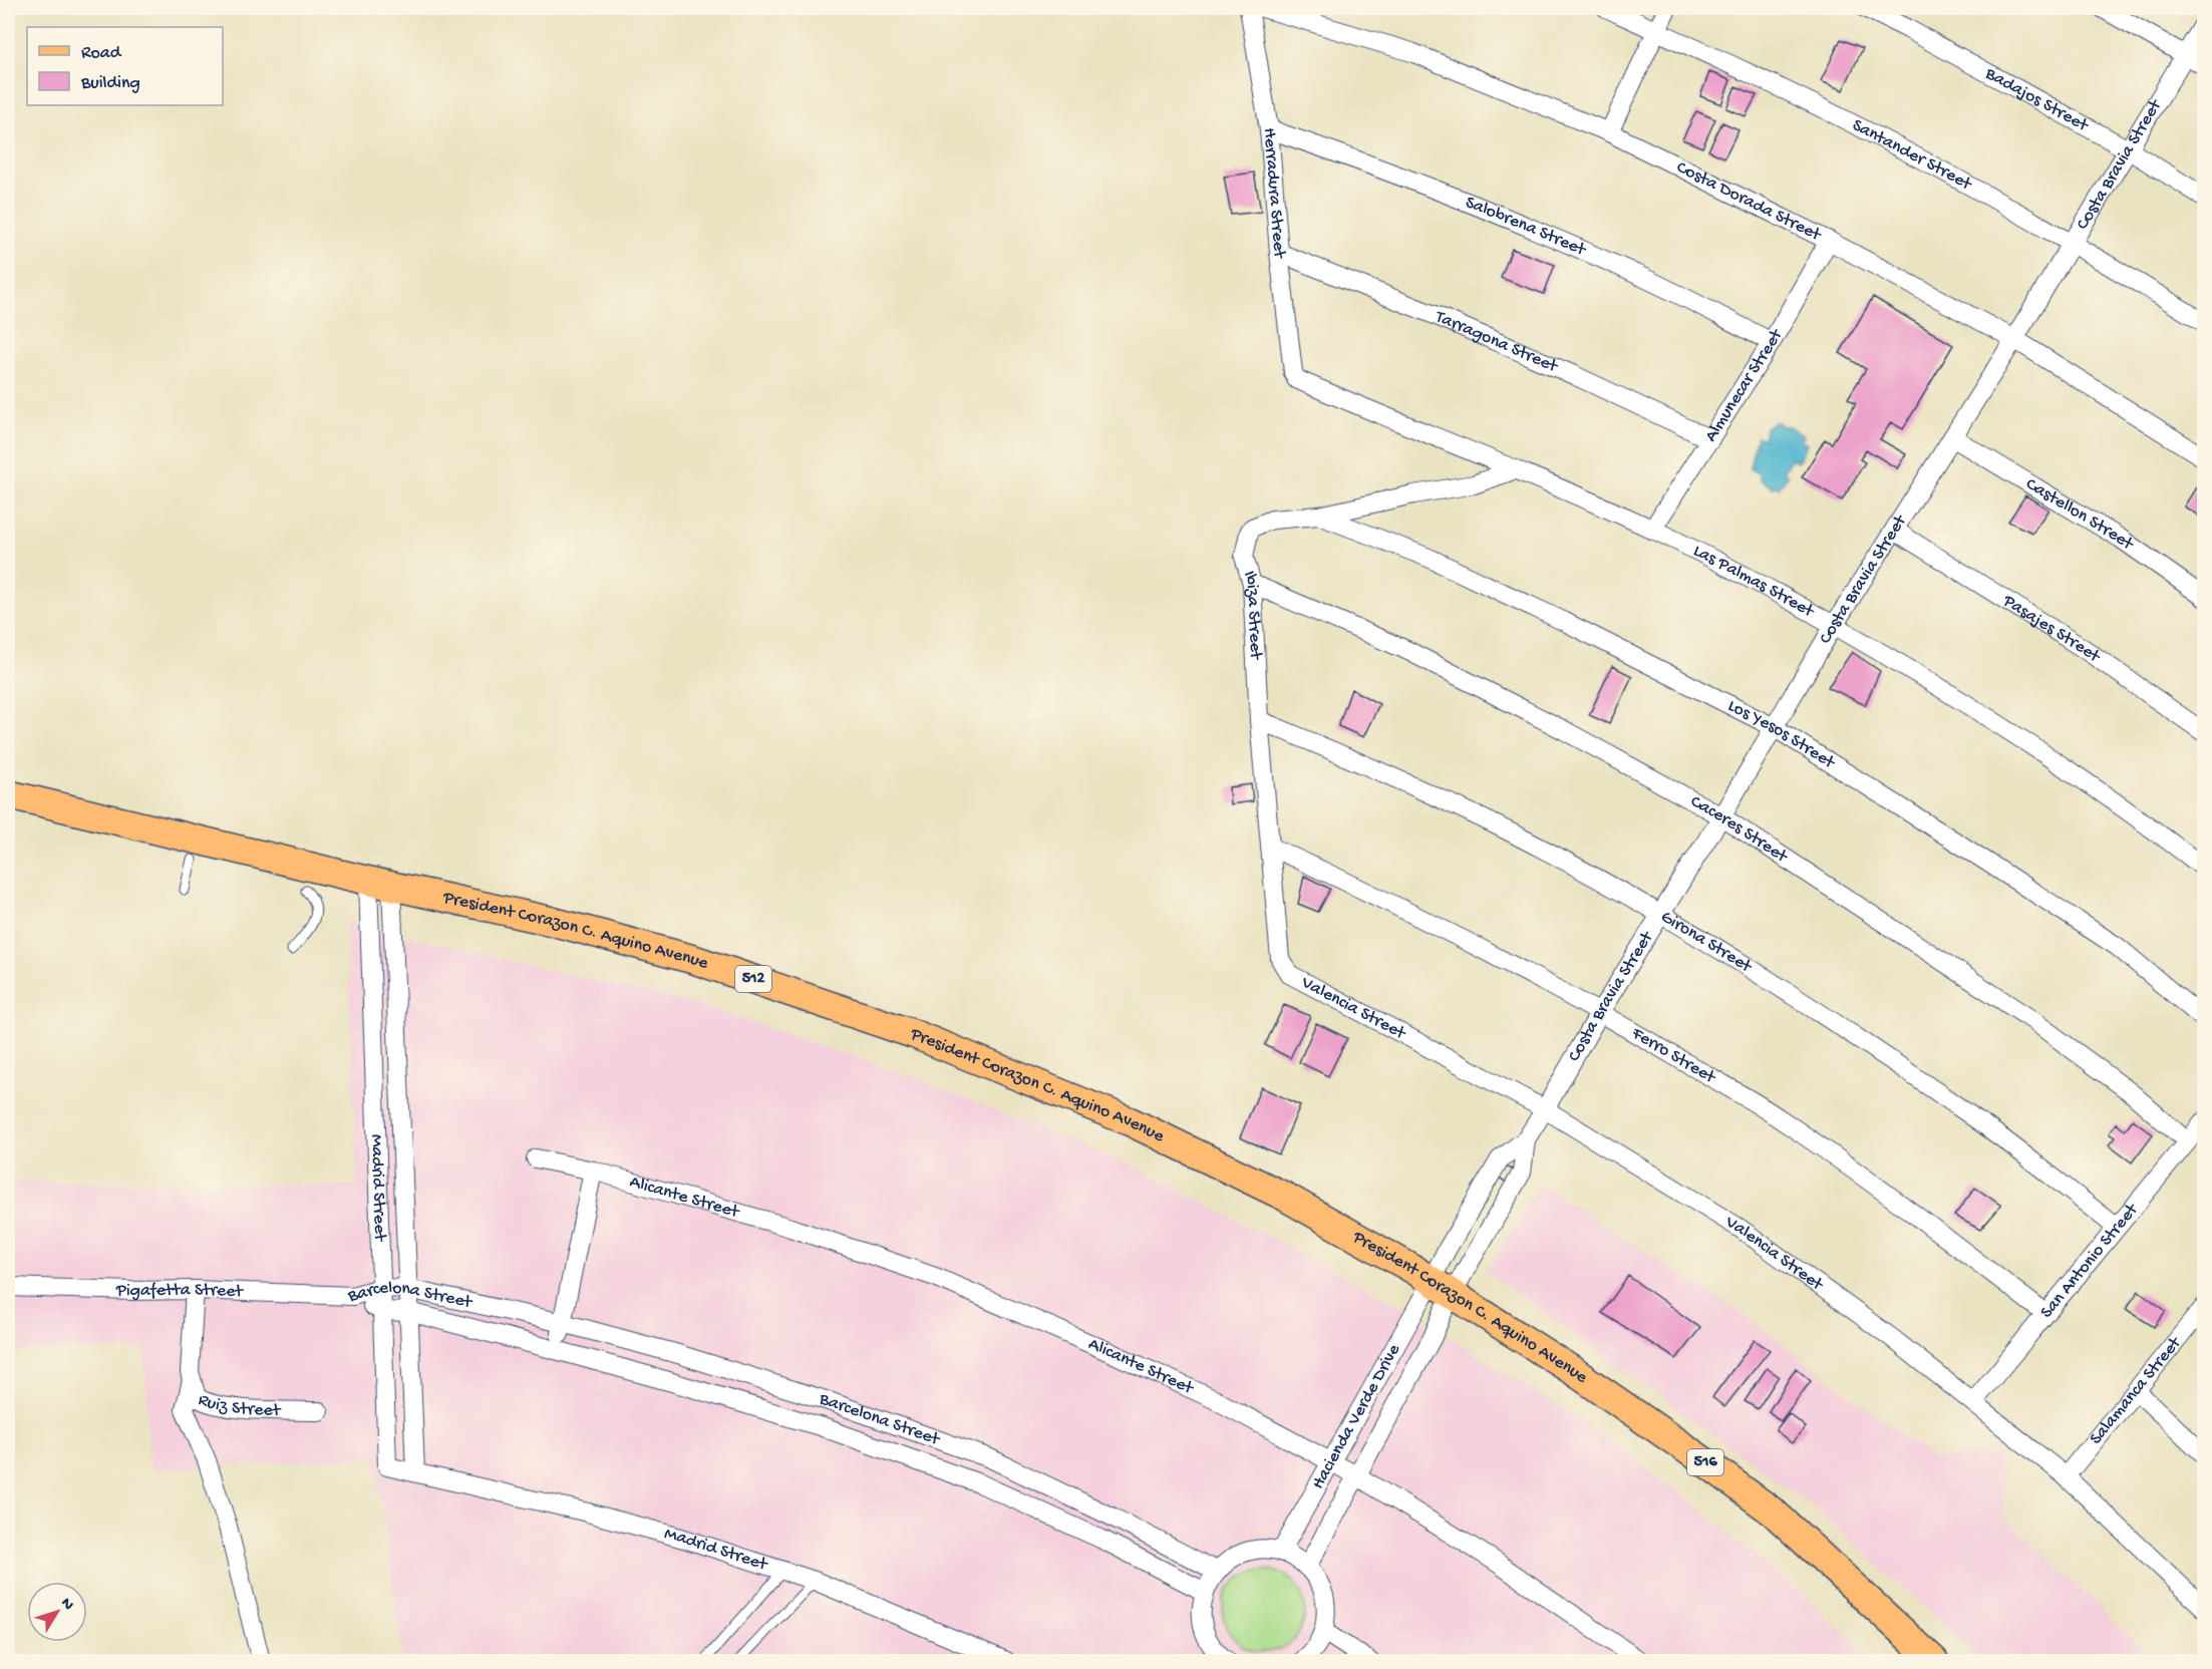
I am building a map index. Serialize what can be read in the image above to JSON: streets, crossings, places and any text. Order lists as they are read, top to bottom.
{
  "streets": {
    "main road": ["President Corazon C. Aquino Avenue", "512", "516"],
    "street": [
      "Badajos Street",
      "Santander Street",
      "Costa Bravia Street",
      "Herradura Street",
      "Costa Dorada Street",
      "Salobrena Street",
      "Tarragona Street",
      "Almunecar Street",
      "Castellon Street",
      "Las Palmas Street",
      "Ibiza Street",
      "Pasajes Street",
      "Los Yesos Street",
      "Caceres Street",
      "Girona Street",
      "Valencia Street",
      "Ferro Street",
      "Madrid Street",
      "Alicante Street",
      "San Antonio Street",
      "Pigafetta Street",
      "Barcelona Street",
      "Salamanca Street",
      "Ruiz Street",
      "Hacienda Verde Drive"
    ]
  },
  "crossings": [
    ["Badajos Street", "Costa Bravia Street"],
    ["Santander Street", "Costa Bravia Street"],
    ["Costa Bravia Street", "Costa Dorada Street"],
    ["Costa Bravia Street", "Castellon Street"],
    ["Costa Bravia Street", "Las Palmas Street"],
    ["Costa Bravia Street", "Pasajes Street"],
    ["Costa Bravia Street", "Los Yesos Street"],
    ["Costa Bravia Street", "Caceres Street"],
    ["Costa Bravia Street", "President Corazon C. Aquino Avenue"],
    ["Costa Bravia Street", "Girona Street"],
    ["Costa Bravia Street", "Valencia Street"],
    ["Costa Bravia Street", "Ferro Street"],
    ["Costa Bravia Street", "Hacienda Verde Drive"],
    ["Herradura Street", "Salobrena Street"],
    ["Herradura Street", "Tarragona Street"],
    ["Herradura Street", "Las Palmas Street"],
    ["Costa Dorada Street", "Almunecar Street"],
    ["Salobrena Street", "Almunecar Street"],
    ["Tarragona Street", "Almunecar Street"],
    ["Almunecar Street", "Las Palmas Street"],
    ["Las Palmas Street", "Ibiza Street"],
    ["Ibiza Street", "Los Yesos Street"],
    ["Ibiza Street", "Caceres Street"],
    ["Ibiza Street", "Girona Street"],
    ["Ibiza Street", "Valencia Street"],
    ["Ibiza Street", "Ferro Street"],
    ["Caceres Street", "San Antonio Street"],
    ["President Corazon C. Aquino Avenue", "Madrid Street"],
    ["President Corazon C. Aquino Avenue", "Hacienda Verde Drive"],
    ["Girona Street", "San Antonio Street"],
    ["Valencia Street", "San Antonio Street"],
    ["Valencia Street", "Salamanca Street"],
    ["Ferro Street", "San Antonio Street"],
    ["Madrid Street", "Barcelona Street"],
    ["Alicante Street", "Hacienda Verde Drive"],
    ["Pigafetta Street", "Barcelona Street"],
    ["Pigafetta Street", "Ruiz Street"]
  ],
  "legend": ["Road", "Building"],
  "north": "top right"
}
